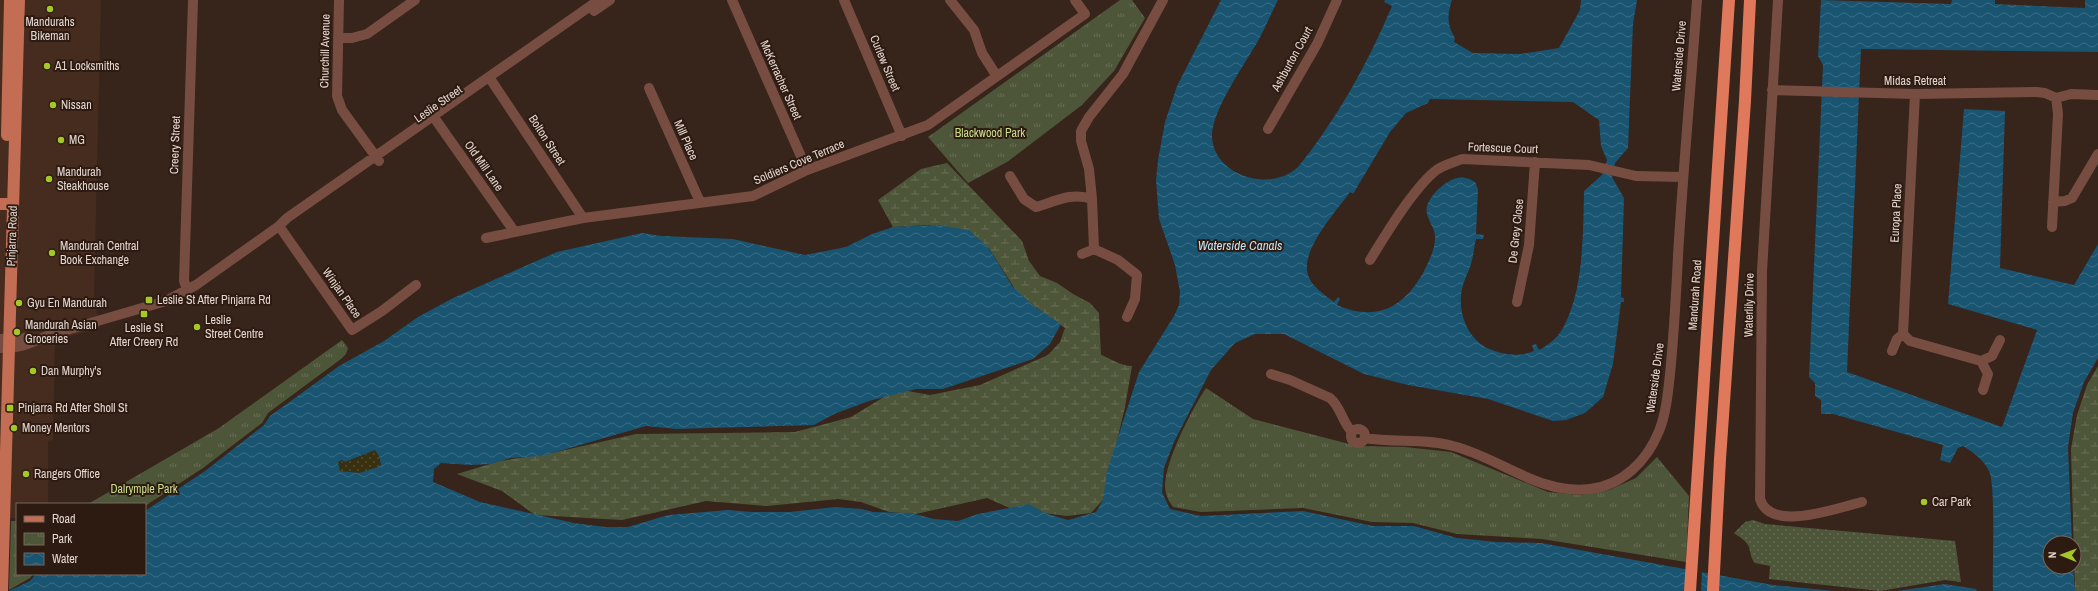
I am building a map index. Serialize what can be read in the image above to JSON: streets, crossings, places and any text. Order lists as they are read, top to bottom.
{
  "streets": {
    "highway": ["Mandurah Road"],
    "main road": ["Pinjarra Road"],
    "street": [
      "Churchill Avenue",
      "Waterside Drive",
      "Ashburton Court",
      "Curlew Street",
      "McKerracher Street",
      "Midas Retreat",
      "Leslie Street",
      "Bolton Street",
      "Mill Place",
      "Creery Street",
      "Fortescue Court",
      "Soldiers Cove Terrace",
      "Old Mill Lane",
      "Europa Place",
      "De Grey Close",
      "Winjan Place",
      "Waterlily Drive"
    ]
  },
  "crossings": [
    ["Churchill Avenue", "Leslie Street"],
    ["Waterside Drive", "Fortescue Court"],
    ["Curlew Street", "Soldiers Cove Terrace"],
    ["McKerracher Street", "Soldiers Cove Terrace"],
    ["Midas Retreat", "Europa Place"],
    ["Midas Retreat", "Waterlily Drive"],
    ["Leslie Street", "Bolton Street"],
    ["Leslie Street", "Creery Street"],
    ["Leslie Street", "Old Mill Lane"],
    ["Leslie Street", "Pinjarra Road"],
    ["Leslie Street", "Winjan Place"],
    ["Bolton Street", "Soldiers Cove Terrace"],
    ["Mill Place", "Soldiers Cove Terrace"],
    ["Fortescue Court", "De Grey Close"],
    ["Soldiers Cove Terrace", "Old Mill Lane"]
  ],
  "water": ["Waterside Canals"],
  "parks": ["Blackwood Park", "Dalrymple Park"],
  "places": {
    "other": [
      "Mandurahs Bikeman",
      "A1 Locksmiths",
      "Nissan",
      "MG",
      "Mandurah Steakhouse",
      "Mandurah Central Book Exchange",
      "Gyu En Mandurah",
      "Leslie Street Centre",
      "Mandurah Asian Groceries",
      "Dan Murphy's",
      "Money Mentors",
      "Rangers Office",
      "Car Park"
    ],
    "transit": ["Leslie St After Pinjarra Rd", "Leslie St After Creery Rd", "Pinjarra Rd After Sholl St"]
  },
  "legend": ["Road", "Park", "Water"],
  "north": "left"
}
